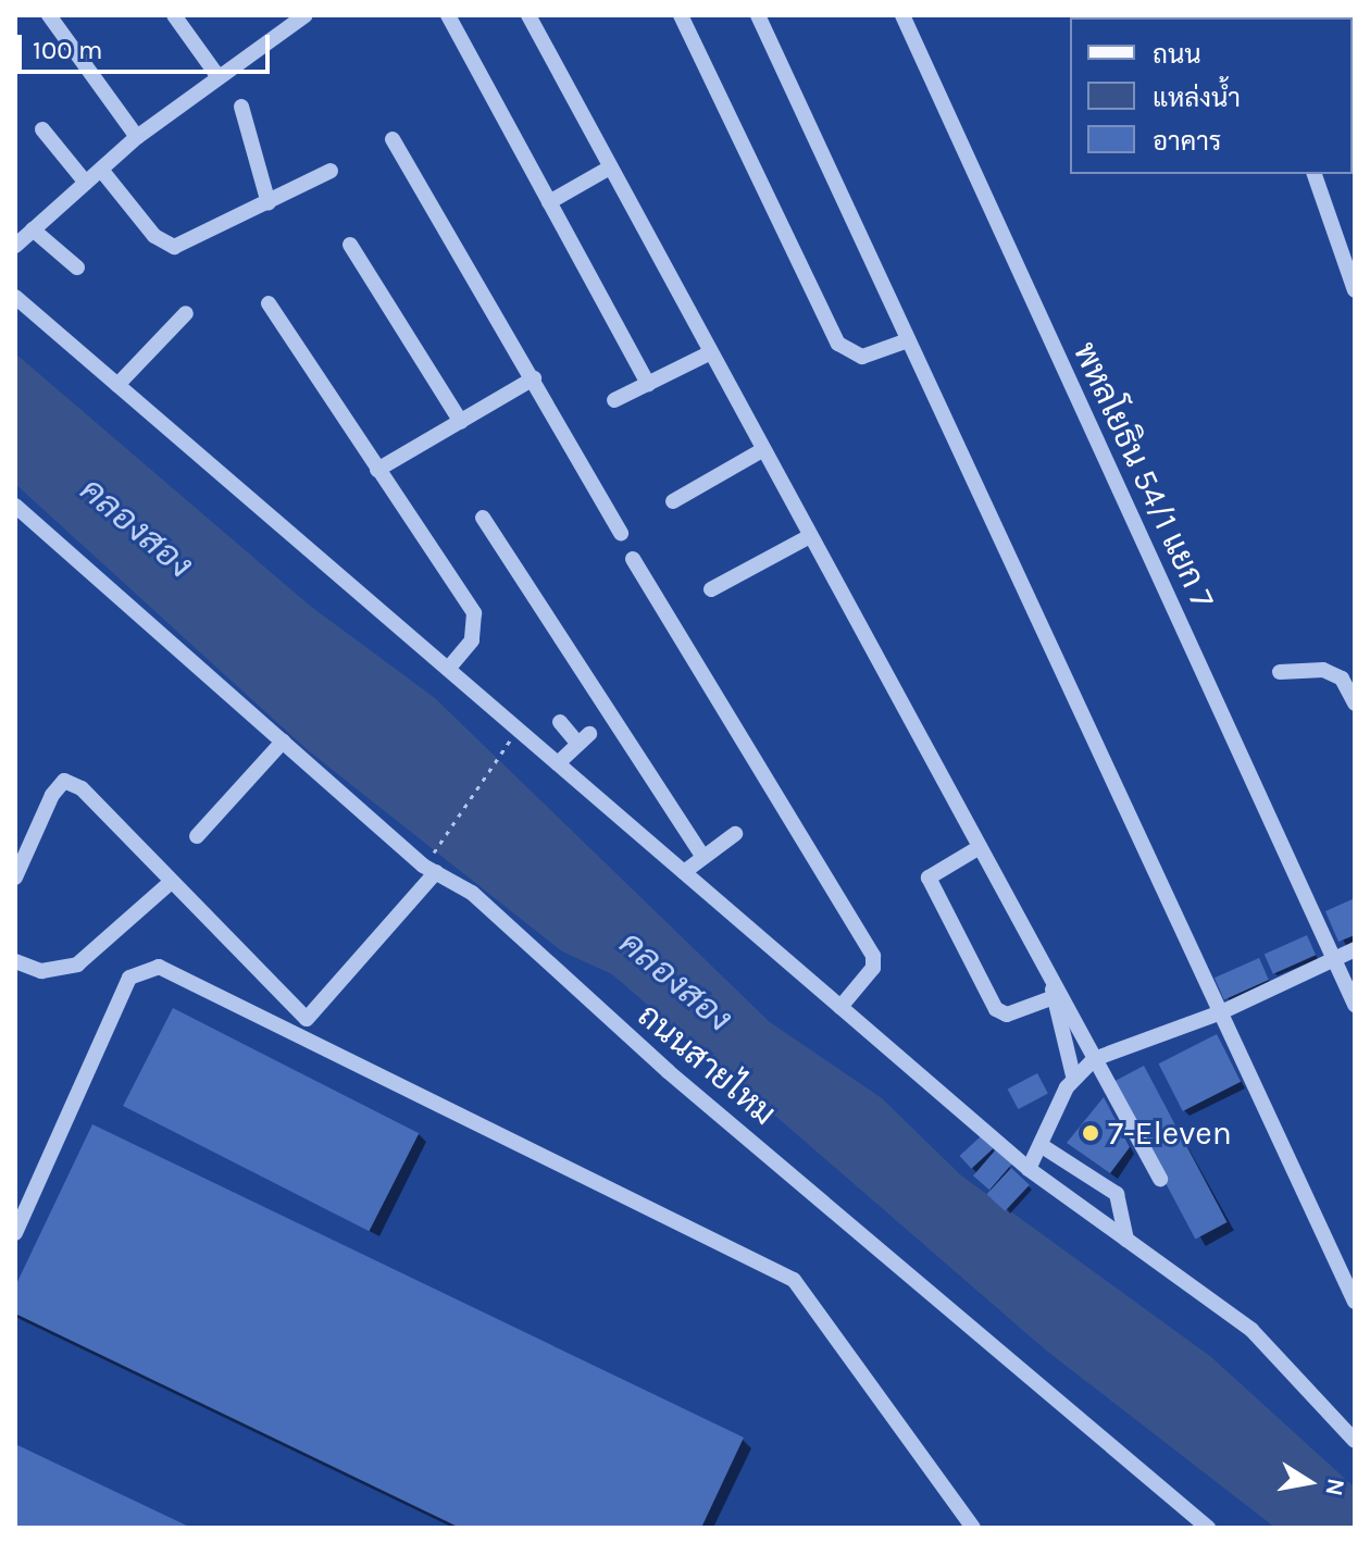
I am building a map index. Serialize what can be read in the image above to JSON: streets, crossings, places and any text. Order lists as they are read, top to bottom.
{
  "streets": {
    "street": ["พหลโยธิน 54/1 แยก 7", "ถนนสายไหม"]
  },
  "water": ["คลองสอง"],
  "places": ["7-Eleven"],
  "legend": ["ถนน", "แหล่งน้ำ", "อาคาร"],
  "scale_bar": "100 m",
  "north": "right"
}
